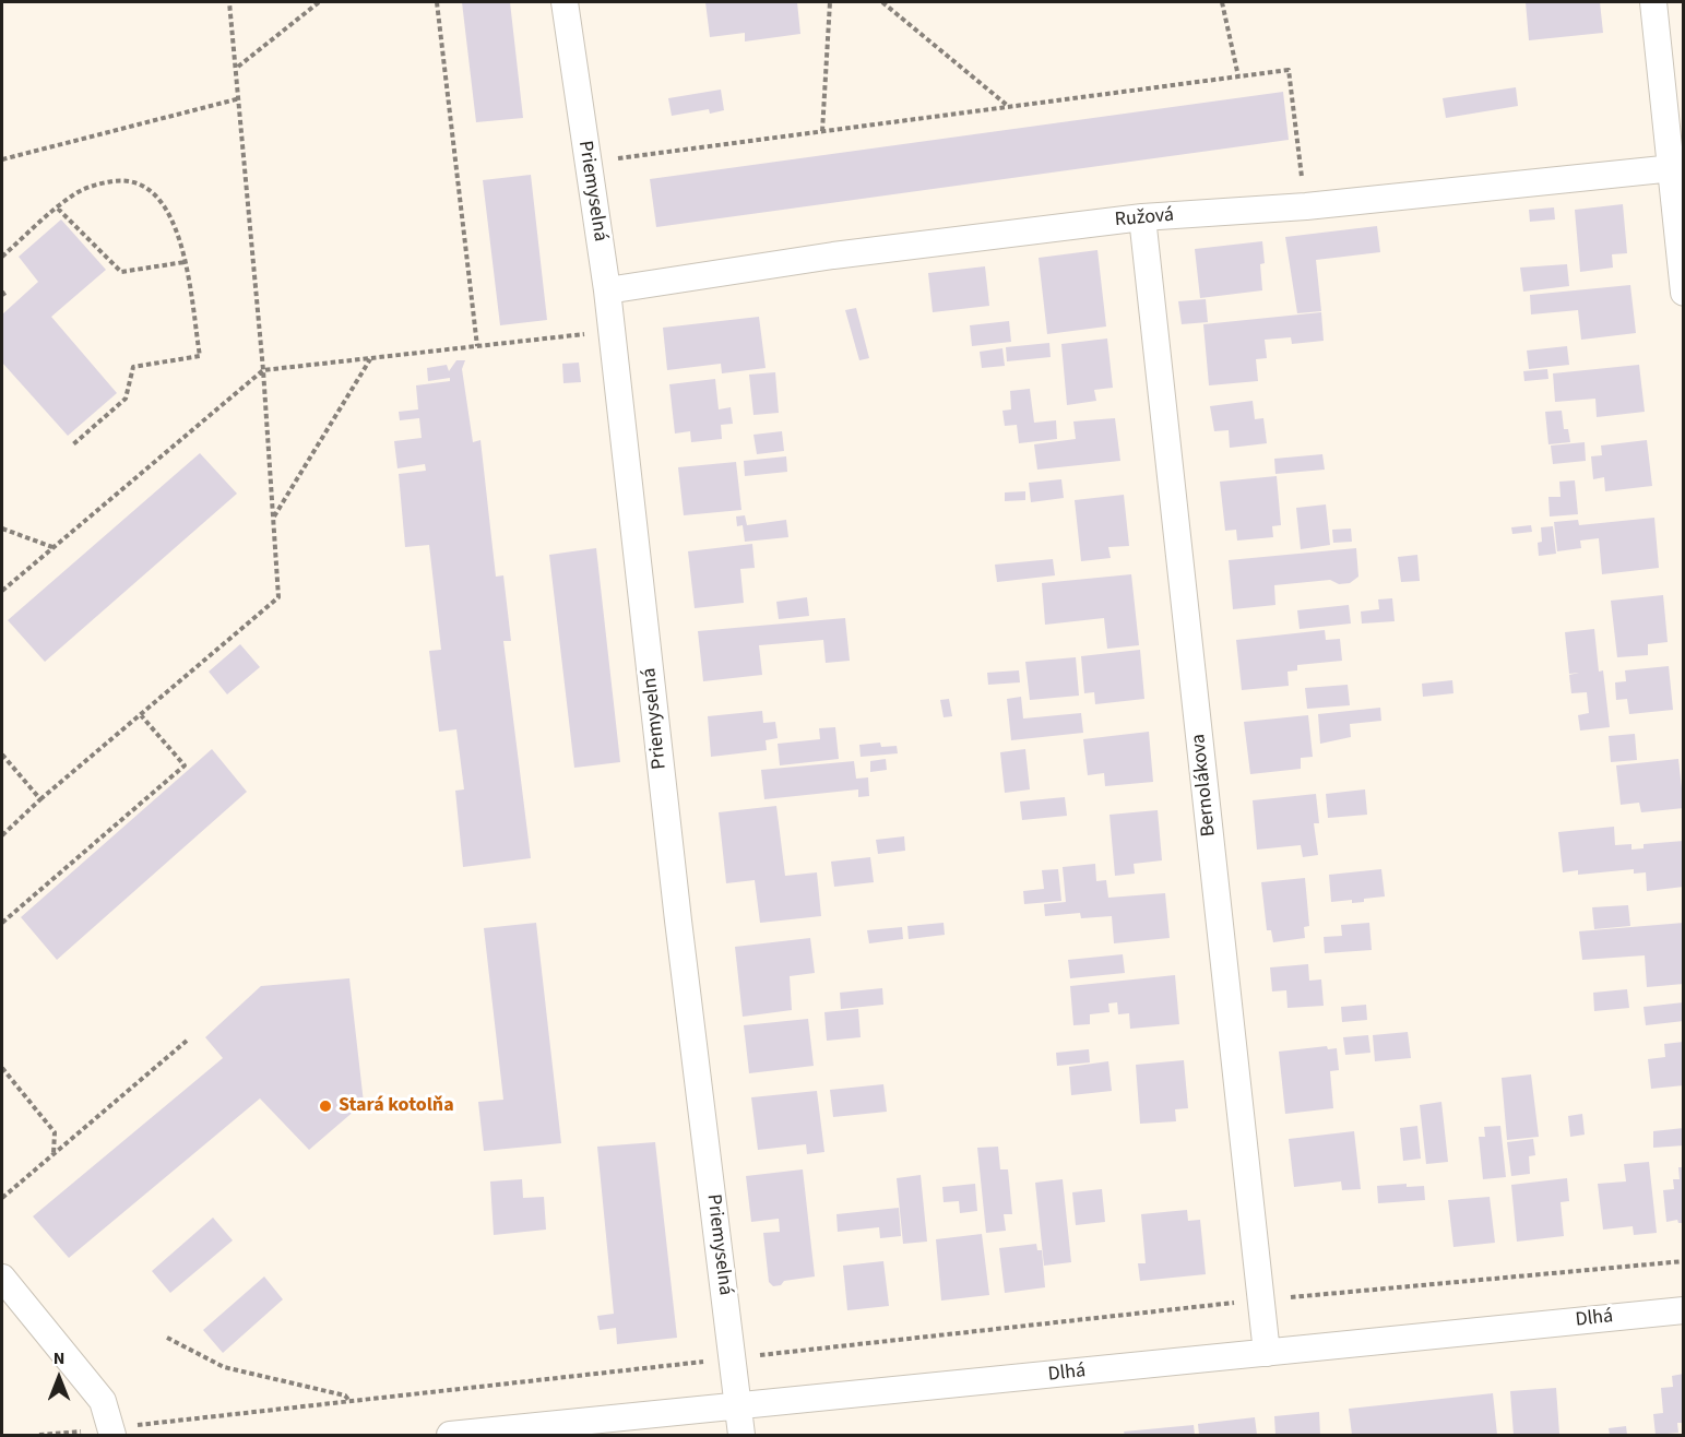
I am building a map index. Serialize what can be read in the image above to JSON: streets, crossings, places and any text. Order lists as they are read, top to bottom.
{
  "streets": {
    "street": [
      "Priemyselná",
      "Ružová",
      "Bernolákova",
      "Dlhá"
    ]
  },
  "crossings": [
    ["Priemyselná", "Ružová"],
    ["Priemyselná", "Dlhá"],
    ["Ružová", "Bernolákova"],
    ["Bernolákova", "Dlhá"]
  ],
  "places": ["Stará kotolňa"],
  "north": "top"
}
